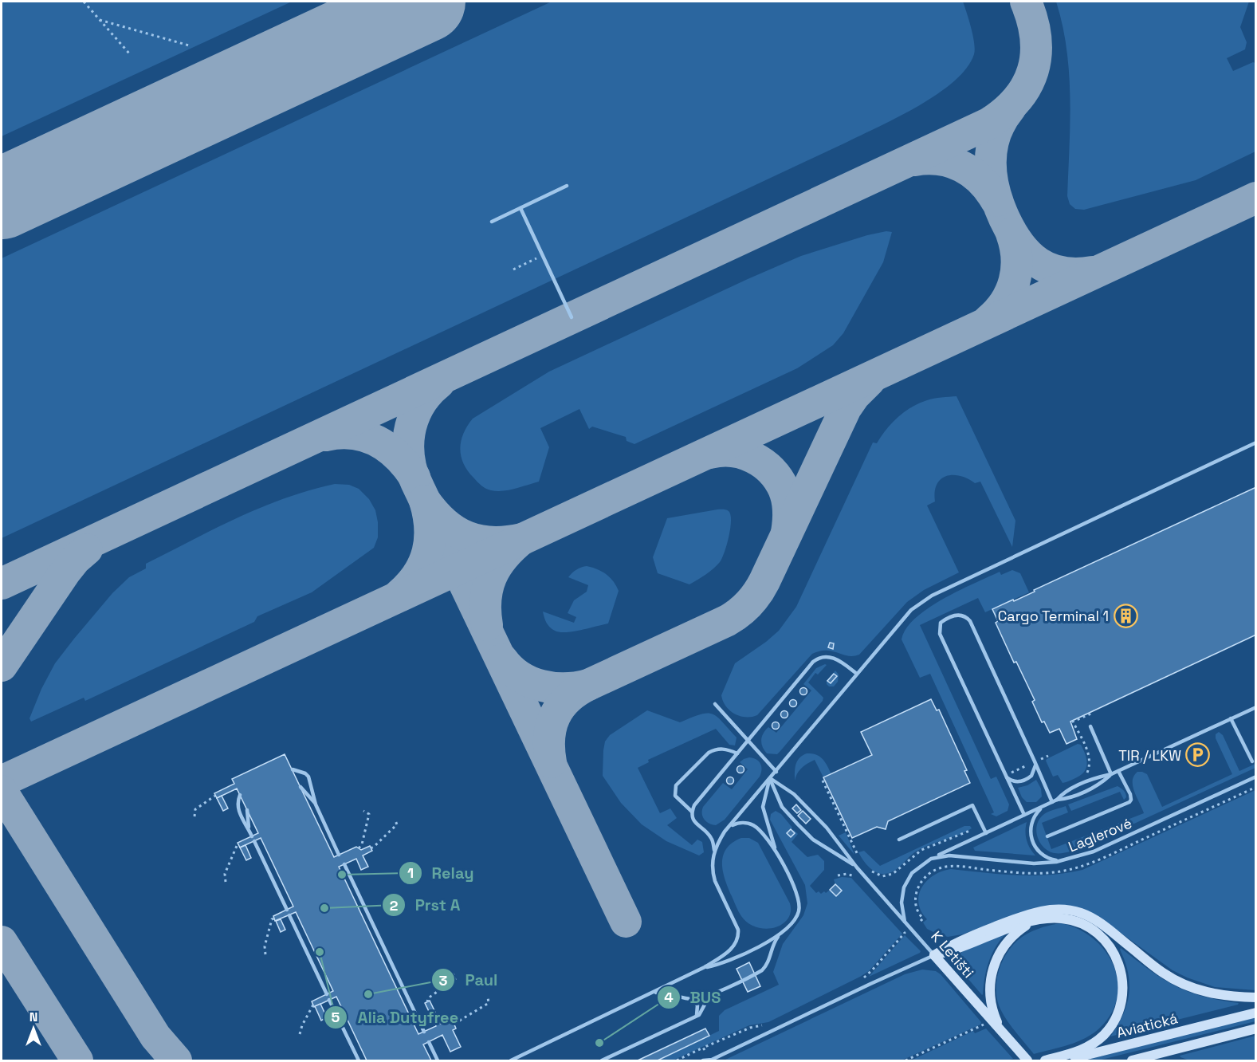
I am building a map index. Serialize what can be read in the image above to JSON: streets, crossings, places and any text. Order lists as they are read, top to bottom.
{
  "streets": {
    "main road": ["K Letišti", "Aviatická"],
    "lane": ["Laglerové"]
  },
  "places": {
    "building": ["Cargo Terminal 1"],
    "parking": ["TIR / LKW"],
    "other": [
      "Relay",
      "Prst A",
      "Alia Dutyfree",
      "Paul",
      "BUS"
    ]
  },
  "north": "top"
}
